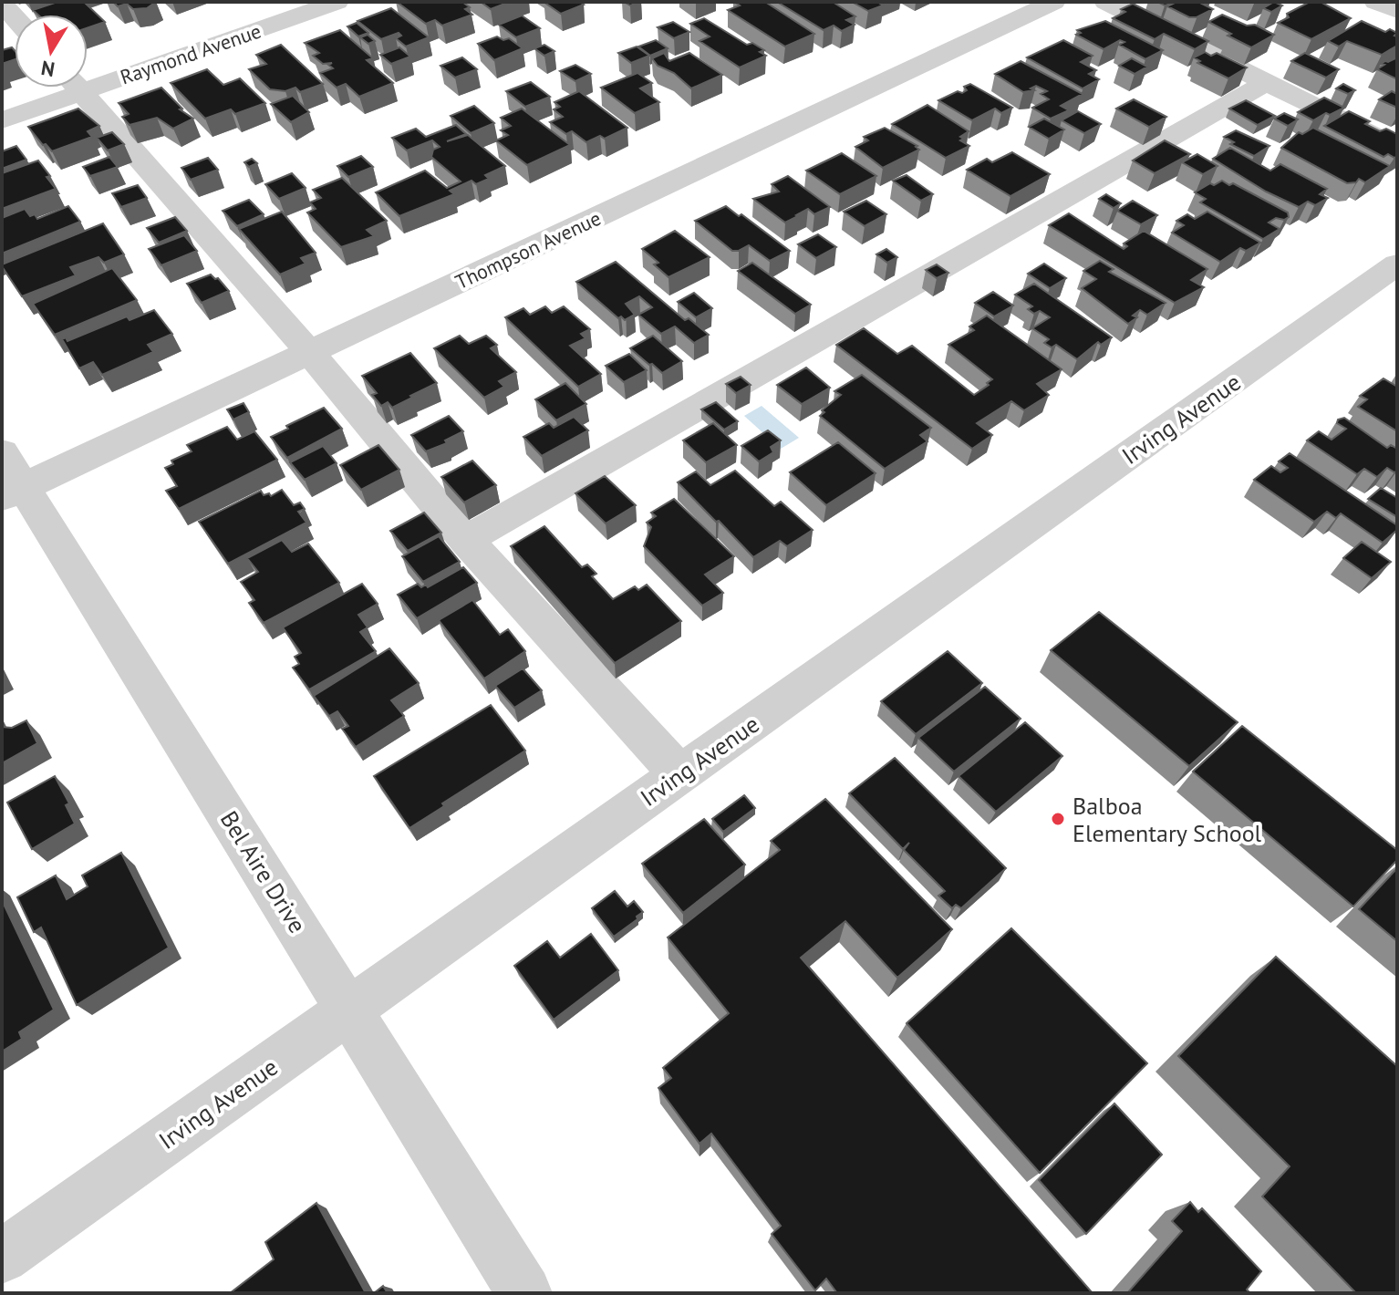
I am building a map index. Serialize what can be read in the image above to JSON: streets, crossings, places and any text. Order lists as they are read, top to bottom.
{
  "streets": {
    "street": [
      "Raymond Avenue",
      "Thompson Avenue",
      "Irving Avenue",
      "Bel Aire Drive"
    ]
  },
  "crossings": [
    ["Thompson Avenue", "Bel Aire Drive"],
    ["Irving Avenue", "Bel Aire Drive"]
  ],
  "places": ["Balboa Elementary School"],
  "north": "bottom"
}
